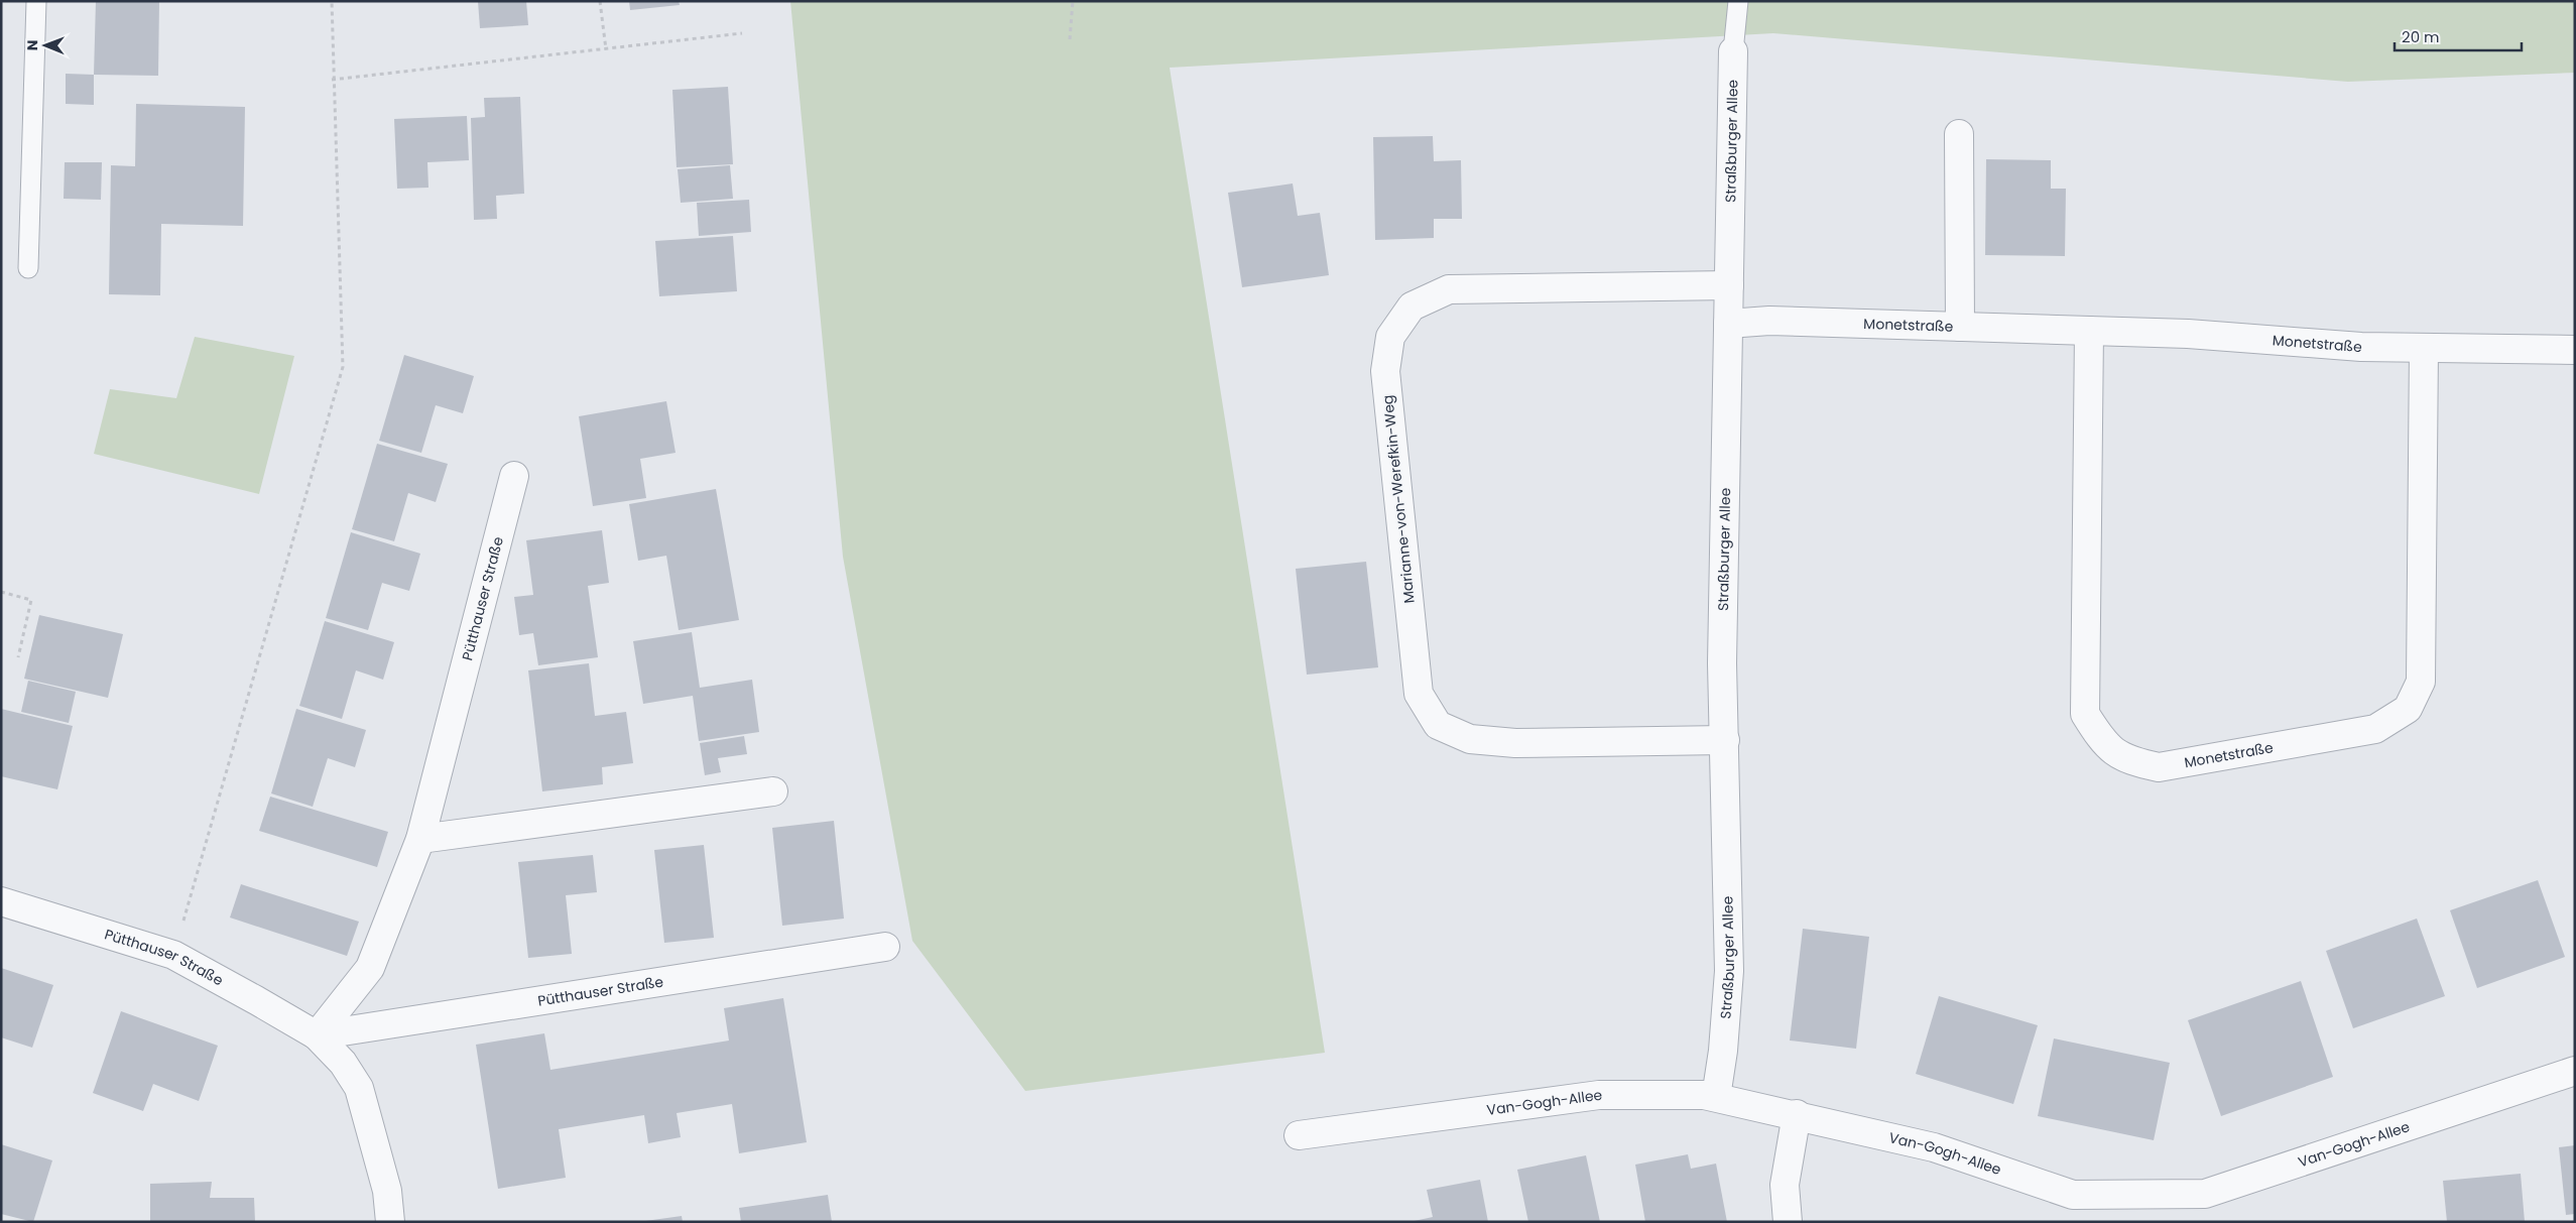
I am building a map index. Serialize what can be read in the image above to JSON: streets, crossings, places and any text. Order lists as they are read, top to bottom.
{
  "streets": {
    "street": [
      "Straßburger Allee",
      "Monetstraße",
      "Marianne-von-Werefkin-Weg",
      "Pütthauser Straße",
      "Van-Gogh-Allee"
    ]
  },
  "crossings": [
    ["Straßburger Allee", "Monetstraße"],
    ["Straßburger Allee", "Marianne-von-Werefkin-Weg"],
    ["Straßburger Allee", "Van-Gogh-Allee"]
  ],
  "scale_bar": "20 m",
  "north": "left"
}
